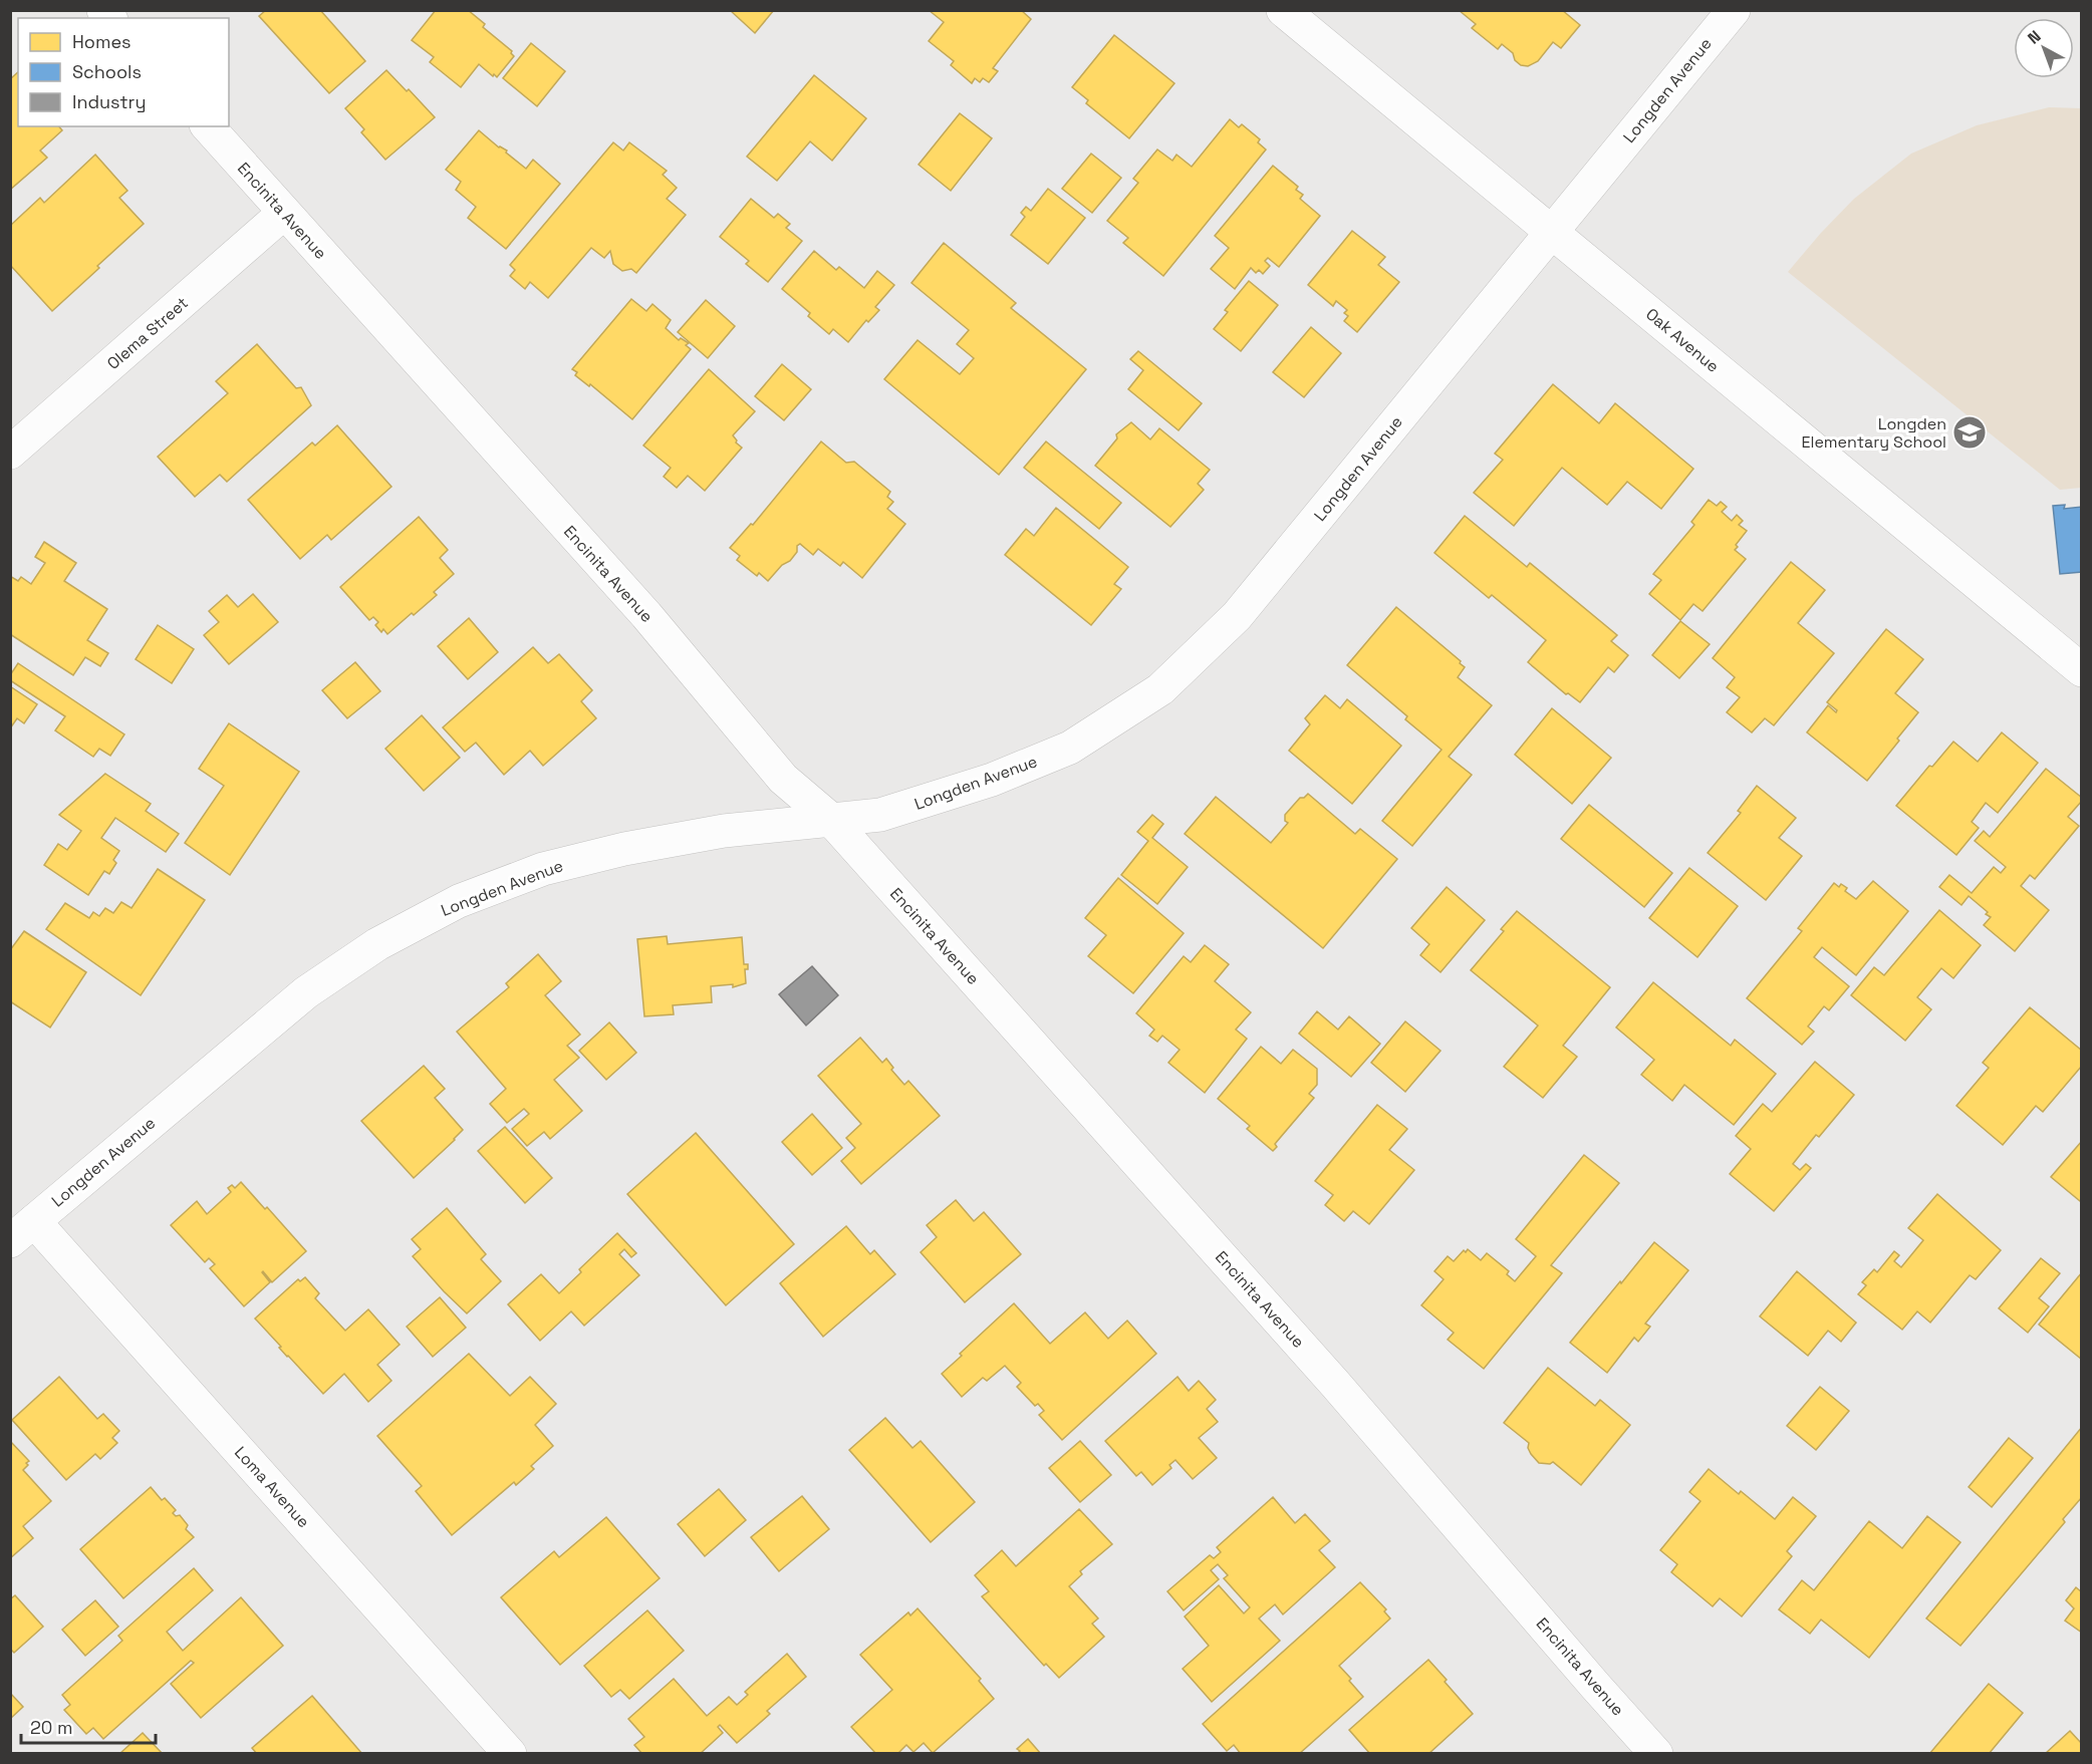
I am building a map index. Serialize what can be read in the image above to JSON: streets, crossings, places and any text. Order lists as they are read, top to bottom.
{
  "streets": {
    "street": [
      "Longden Avenue",
      "Encinita Avenue",
      "Olema Street",
      "Oak Avenue",
      "Loma Avenue"
    ]
  },
  "crossings": [
    ["Longden Avenue", "Encinita Avenue"],
    ["Longden Avenue", "Oak Avenue"],
    ["Longden Avenue", "Loma Avenue"],
    ["Encinita Avenue", "Olema Street"]
  ],
  "places": {
    "school or university": ["Longden Elementary School"]
  },
  "legend": ["Homes", "Schools", "Industry"],
  "scale_bar": "20 m",
  "north": "top left"
}
